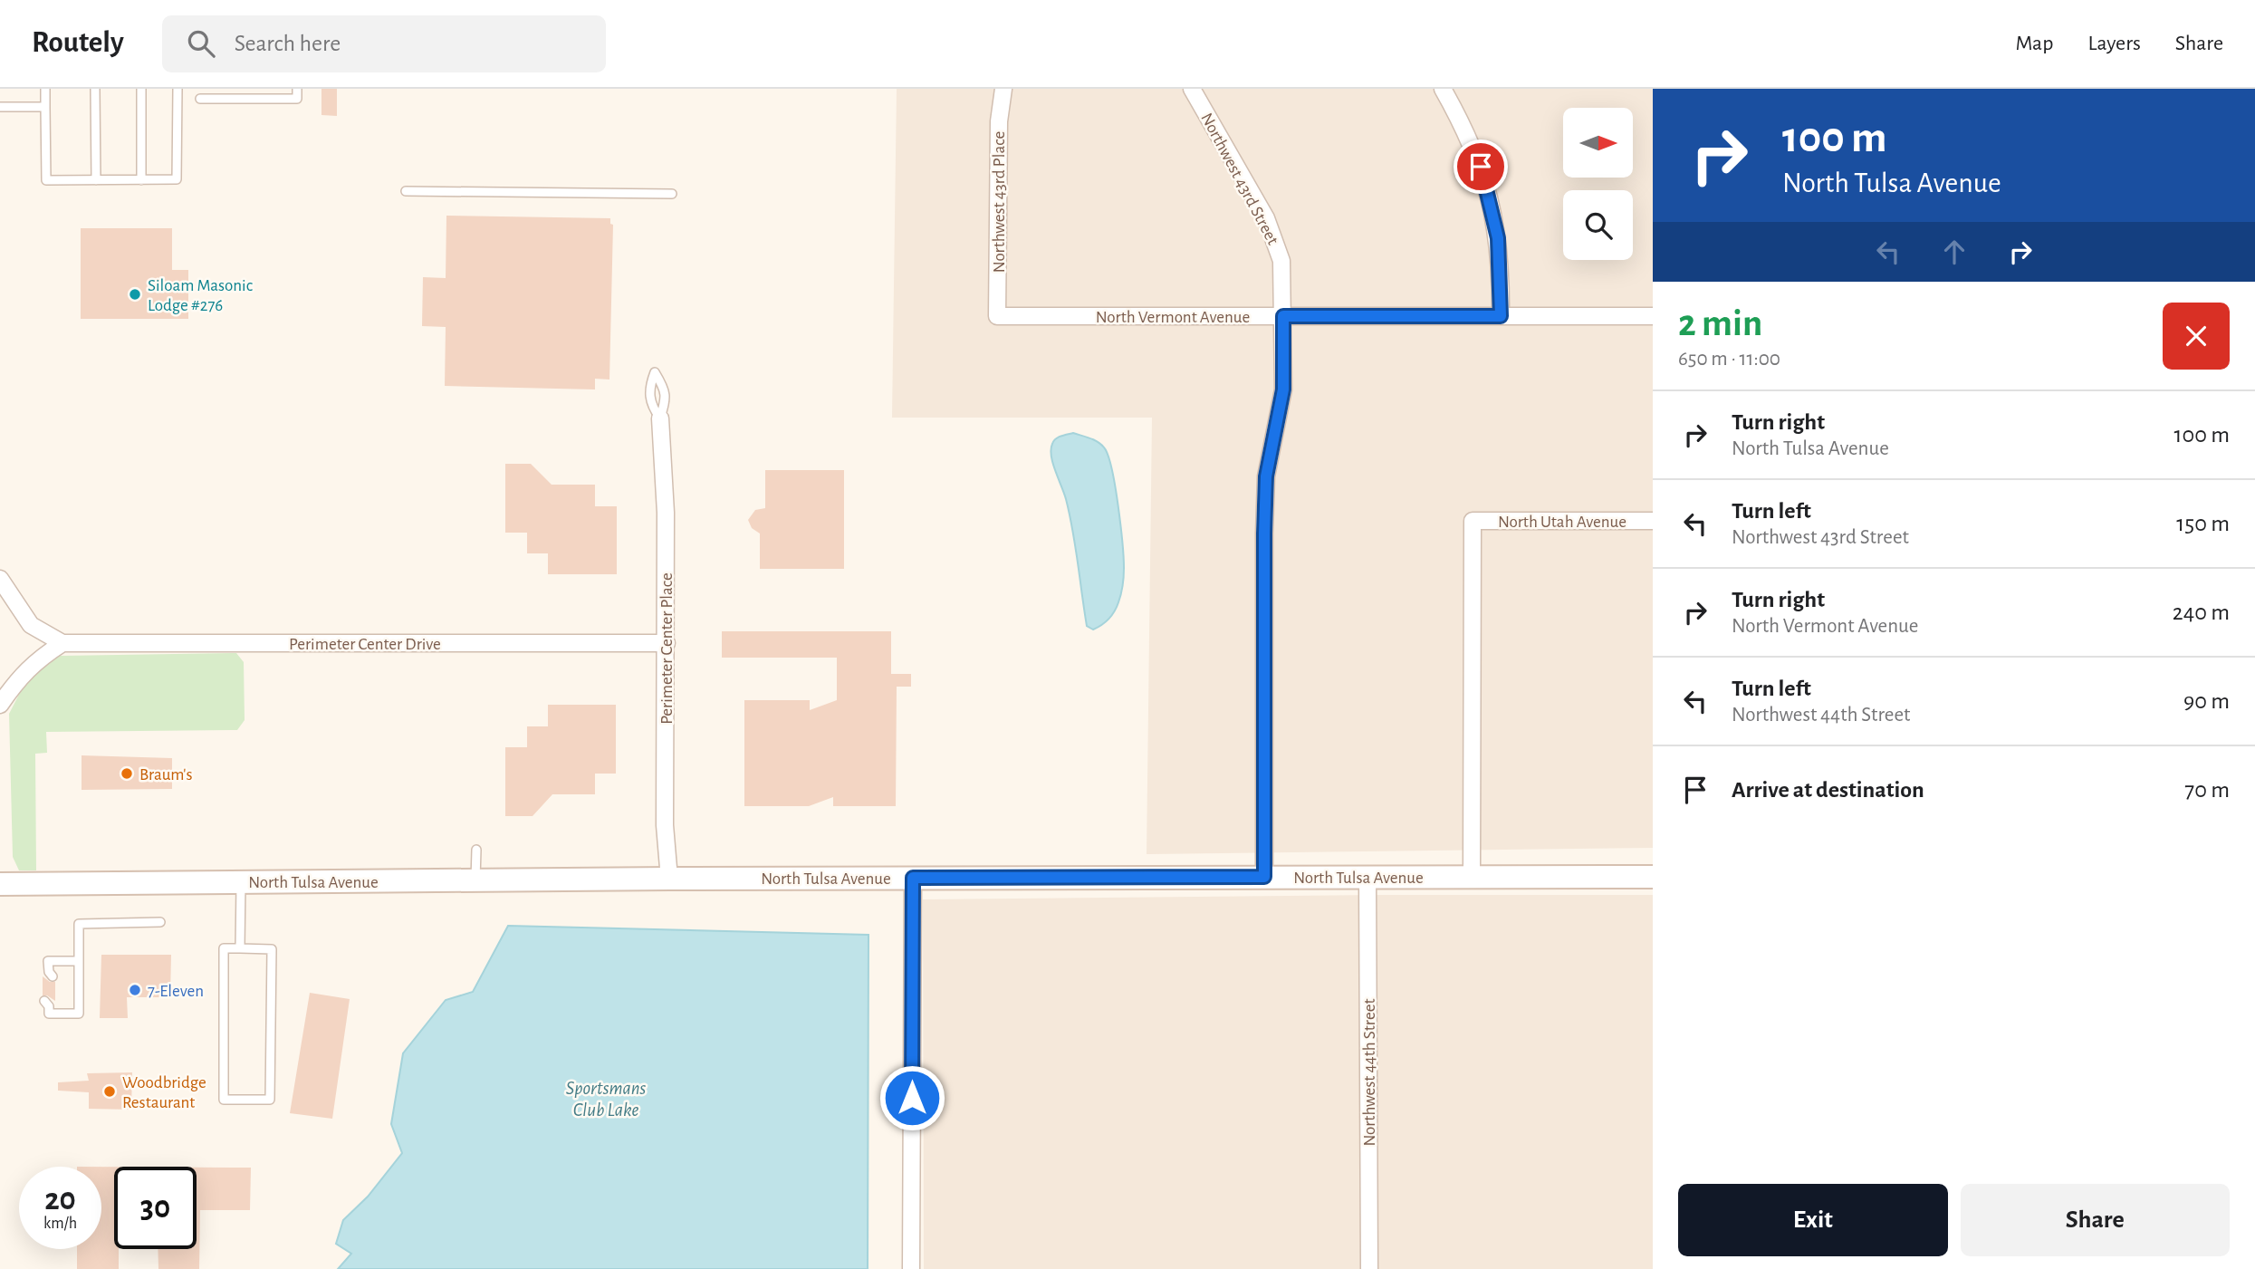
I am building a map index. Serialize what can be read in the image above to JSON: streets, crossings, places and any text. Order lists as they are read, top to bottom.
{
  "streets": {
    "street": [
      "Northwest 43rd Street",
      "Northwest 43rd Place",
      "North Vermont Avenue",
      "North Utah Avenue",
      "Perimeter Center Drive",
      "Perimeter Center Place",
      "North Tulsa Avenue",
      "Northwest 44th Street"
    ]
  },
  "crossings": [
    ["Northwest 43rd Street", "North Vermont Avenue"],
    ["Northwest 43rd Street", "North Tulsa Avenue"],
    ["Northwest 43rd Place", "North Vermont Avenue"],
    ["North Utah Avenue", "North Tulsa Avenue"],
    ["Perimeter Center Drive", "Perimeter Center Place"],
    ["Perimeter Center Place", "North Tulsa Avenue"],
    ["North Tulsa Avenue", "Northwest 44th Street"]
  ],
  "water": ["Sportsmans Club Lake"],
  "places": [
    "Siloam Masonic Lodge #276",
    "Braum's",
    "7-Eleven",
    "Woodbridge Restaurant"
  ],
  "north": "right",
  "page": {
    "header": "Routely",
    "search": "Search here",
    "nav": ["Map", "Layers", "Share"],
    "turn": ["100 m", "North Tulsa Avenue"],
    "heading": ["2 min", "650 m · 11:00"],
    "list": [
      {
        "name": "Turn right",
        "note": "North Tulsa Avenue",
        "value": "100 m"
      },
      {
        "name": "Turn left",
        "note": "Northwest 43rd Street",
        "value": "150 m"
      },
      {
        "name": "Turn right",
        "note": "North Vermont Avenue",
        "value": "240 m"
      },
      {
        "name": "Turn left",
        "note": "Northwest 44th Street",
        "value": "90 m"
      },
      {
        "name": "Arrive at destination",
        "value": "70 m"
      }
    ],
    "speed": "20 km/h",
    "limit": "30",
    "buttons": ["Exit", "Share"]
  }
}
